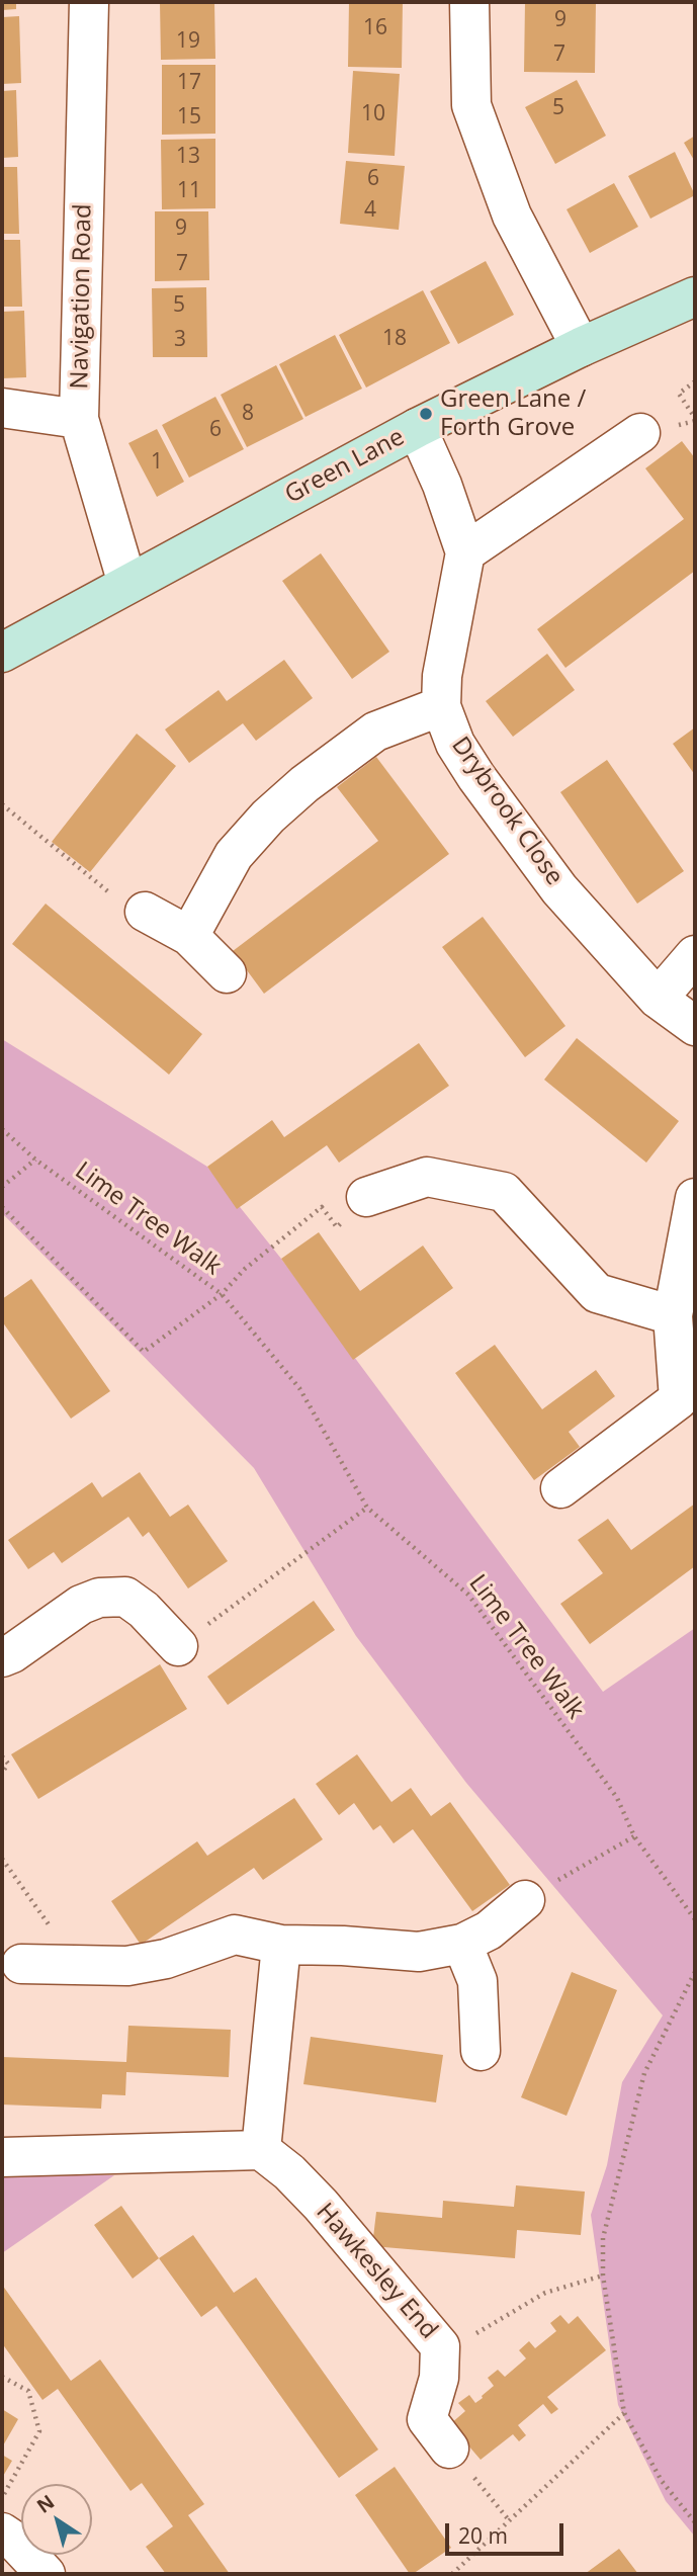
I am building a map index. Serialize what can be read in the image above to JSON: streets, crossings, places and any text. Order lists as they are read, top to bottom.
{
  "streets": {
    "street": [
      "Navigation Road",
      "Green Lane",
      "Drybrook Close",
      "Hawkesley End"
    ],
    "path": ["Lime Tree Walk"]
  },
  "crossings": [
    ["Navigation Road", "Green Lane"],
    ["Green Lane", "Drybrook Close"]
  ],
  "places": ["Green Lane / Forth Grove"],
  "house_numbers": [
    "9",
    "16",
    "19",
    "7",
    "17",
    "5",
    "10",
    "15",
    "13",
    "6",
    "11",
    "4",
    "9",
    "7",
    "5",
    "18",
    "3",
    "8",
    "6",
    "1"
  ],
  "scale_bar": "20 m",
  "north": "top left"
}
